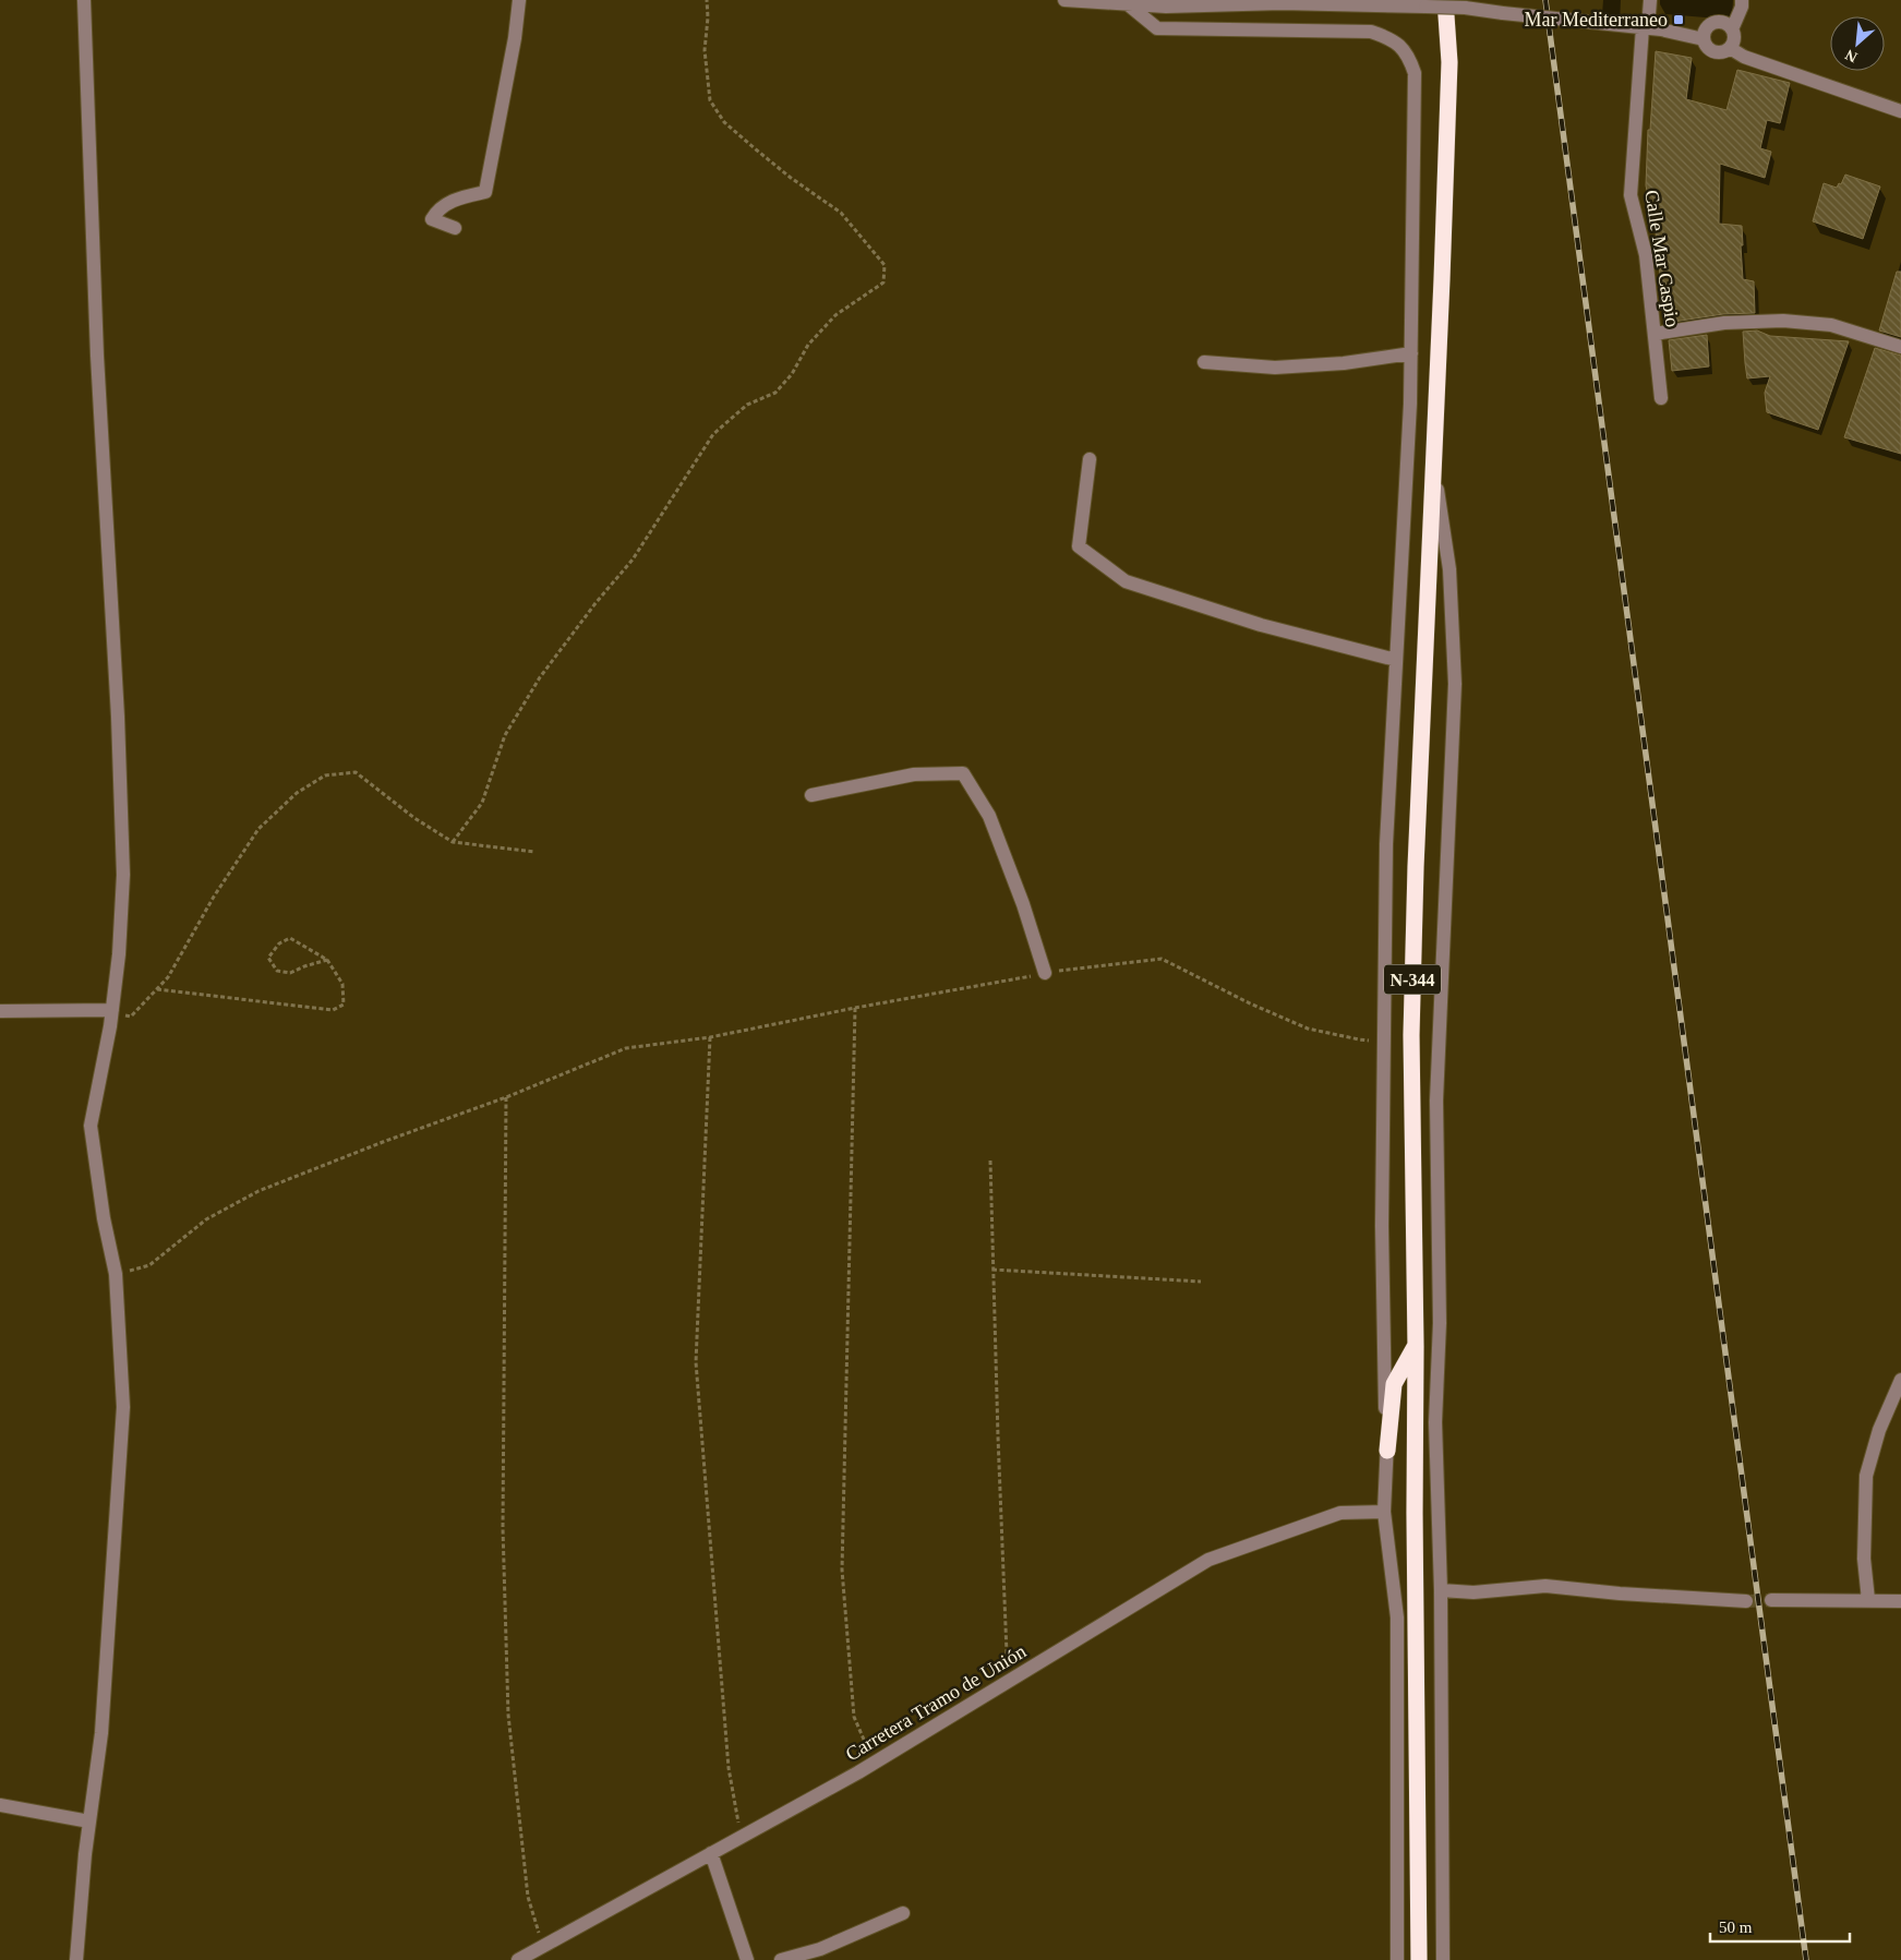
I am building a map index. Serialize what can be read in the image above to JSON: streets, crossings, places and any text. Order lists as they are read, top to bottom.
{
  "streets": {
    "highway": ["N-344"],
    "street": ["Calle Mar Caspio", "Carretera Tramo de Unión"]
  },
  "places": {
    "transit": ["Mar Mediterraneo"]
  },
  "scale_bar": "50 m",
  "north": "bottom left"
}
